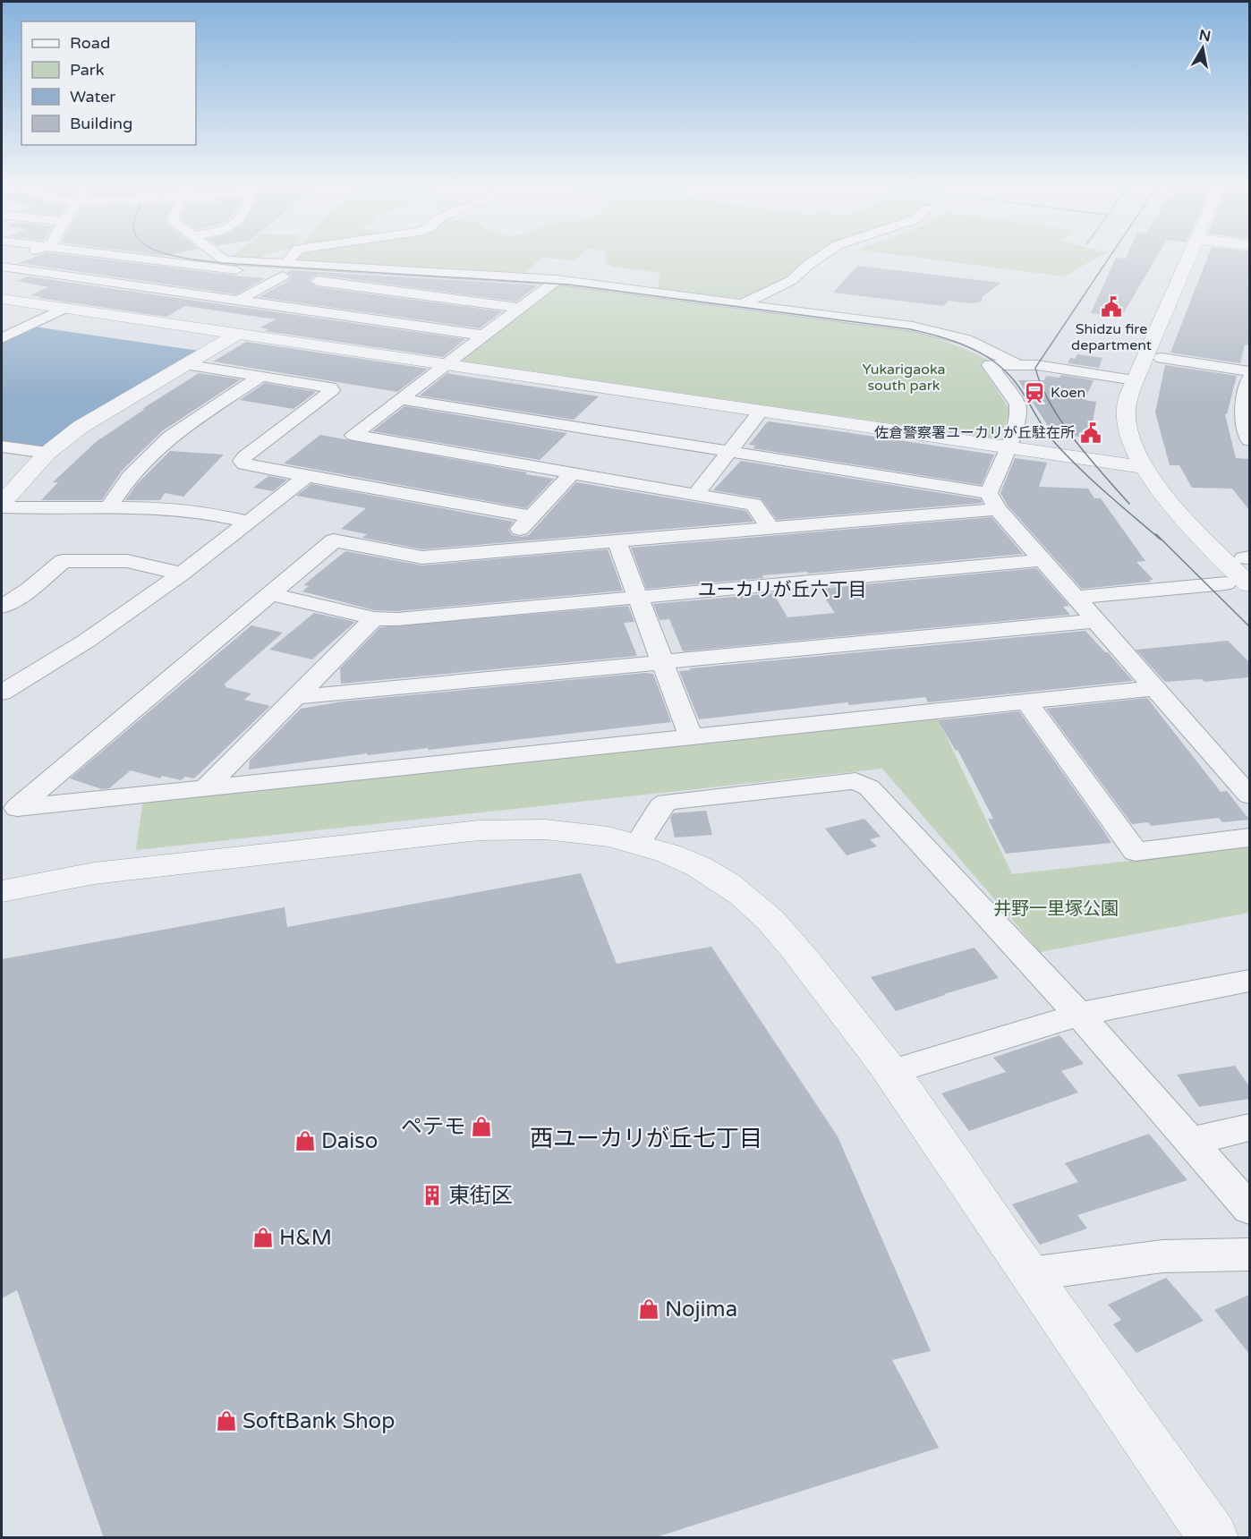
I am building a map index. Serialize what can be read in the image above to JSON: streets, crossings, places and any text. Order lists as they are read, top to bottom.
{
  "districts": ["ユーカリが丘六丁目", "西ユーカリが丘七丁目"],
  "parks": ["Yukarigaoka south park", "井野一里塚公園"],
  "places": {
    "public building": ["Shidzu fire department", "佐倉警察署ユーカリが丘駐在所"],
    "station": ["Koen"],
    "shop": [
      "ペテモ",
      "Daiso",
      "H&M",
      "Nojima",
      "SoftBank Shop"
    ],
    "building": ["東街区"]
  },
  "legend": [
    "Road",
    "Park",
    "Water",
    "Building"
  ],
  "north": "top"
}
